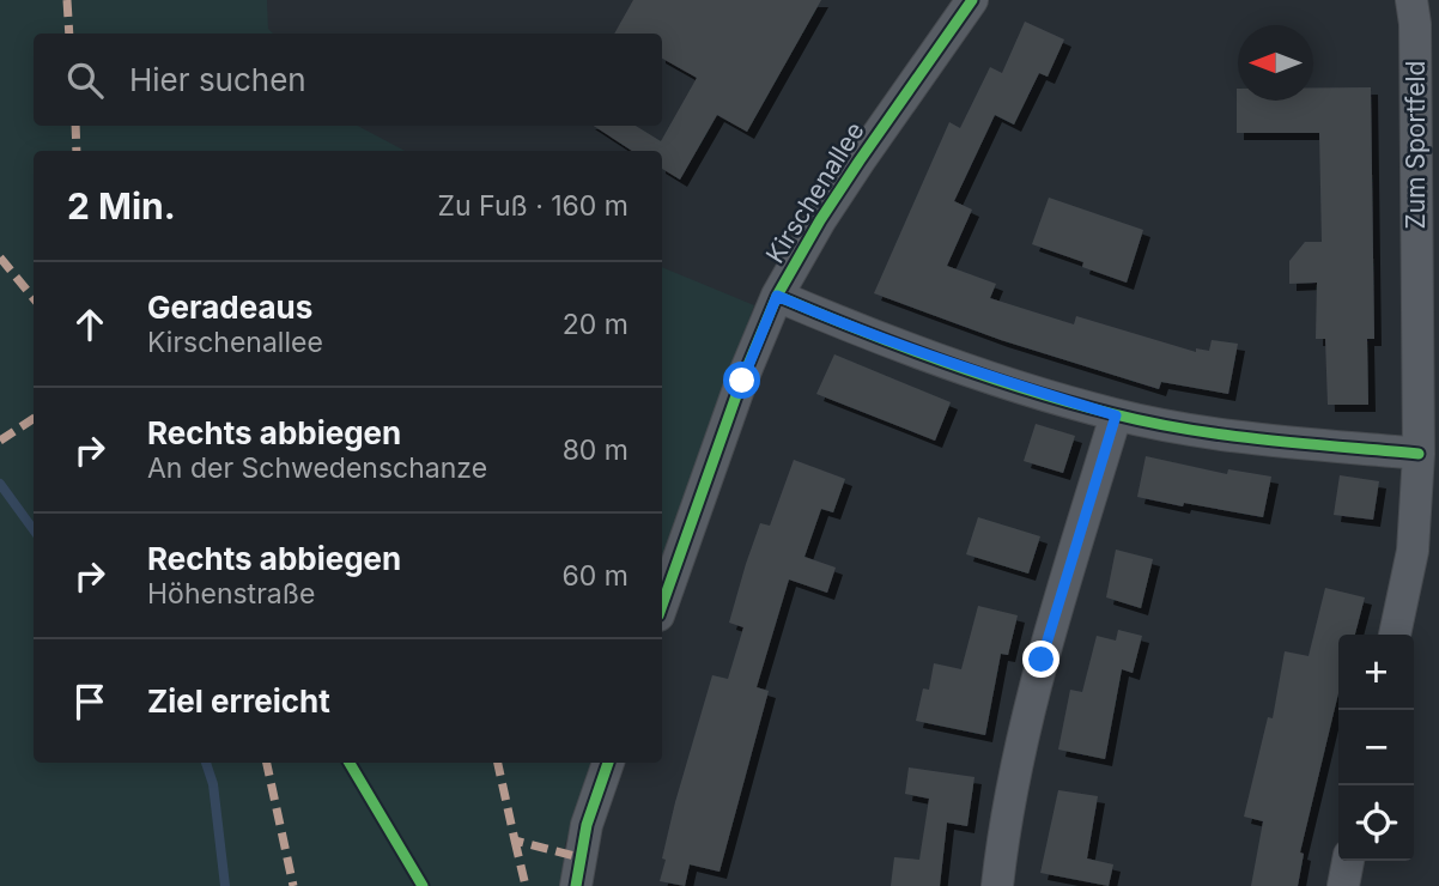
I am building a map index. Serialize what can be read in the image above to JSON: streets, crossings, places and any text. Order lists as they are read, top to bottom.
{
  "streets": {
    "street": ["Zum Sportfeld", "Kirschenallee"]
  },
  "north": "left",
  "page": {
    "search": "Hier suchen",
    "heading": ["2 Min.", "Zu Fuß · 160 m"],
    "list": [
      ["Geradeaus", "Kirschenallee", "20 m"],
      ["Rechts abbiegen", "An der Schwedenschanze", "80 m"],
      ["Rechts abbiegen", "Höhenstraße", "60 m"],
      "Ziel erreicht"
    ],
    "map_buttons": ["+", "−"]
  }
}
